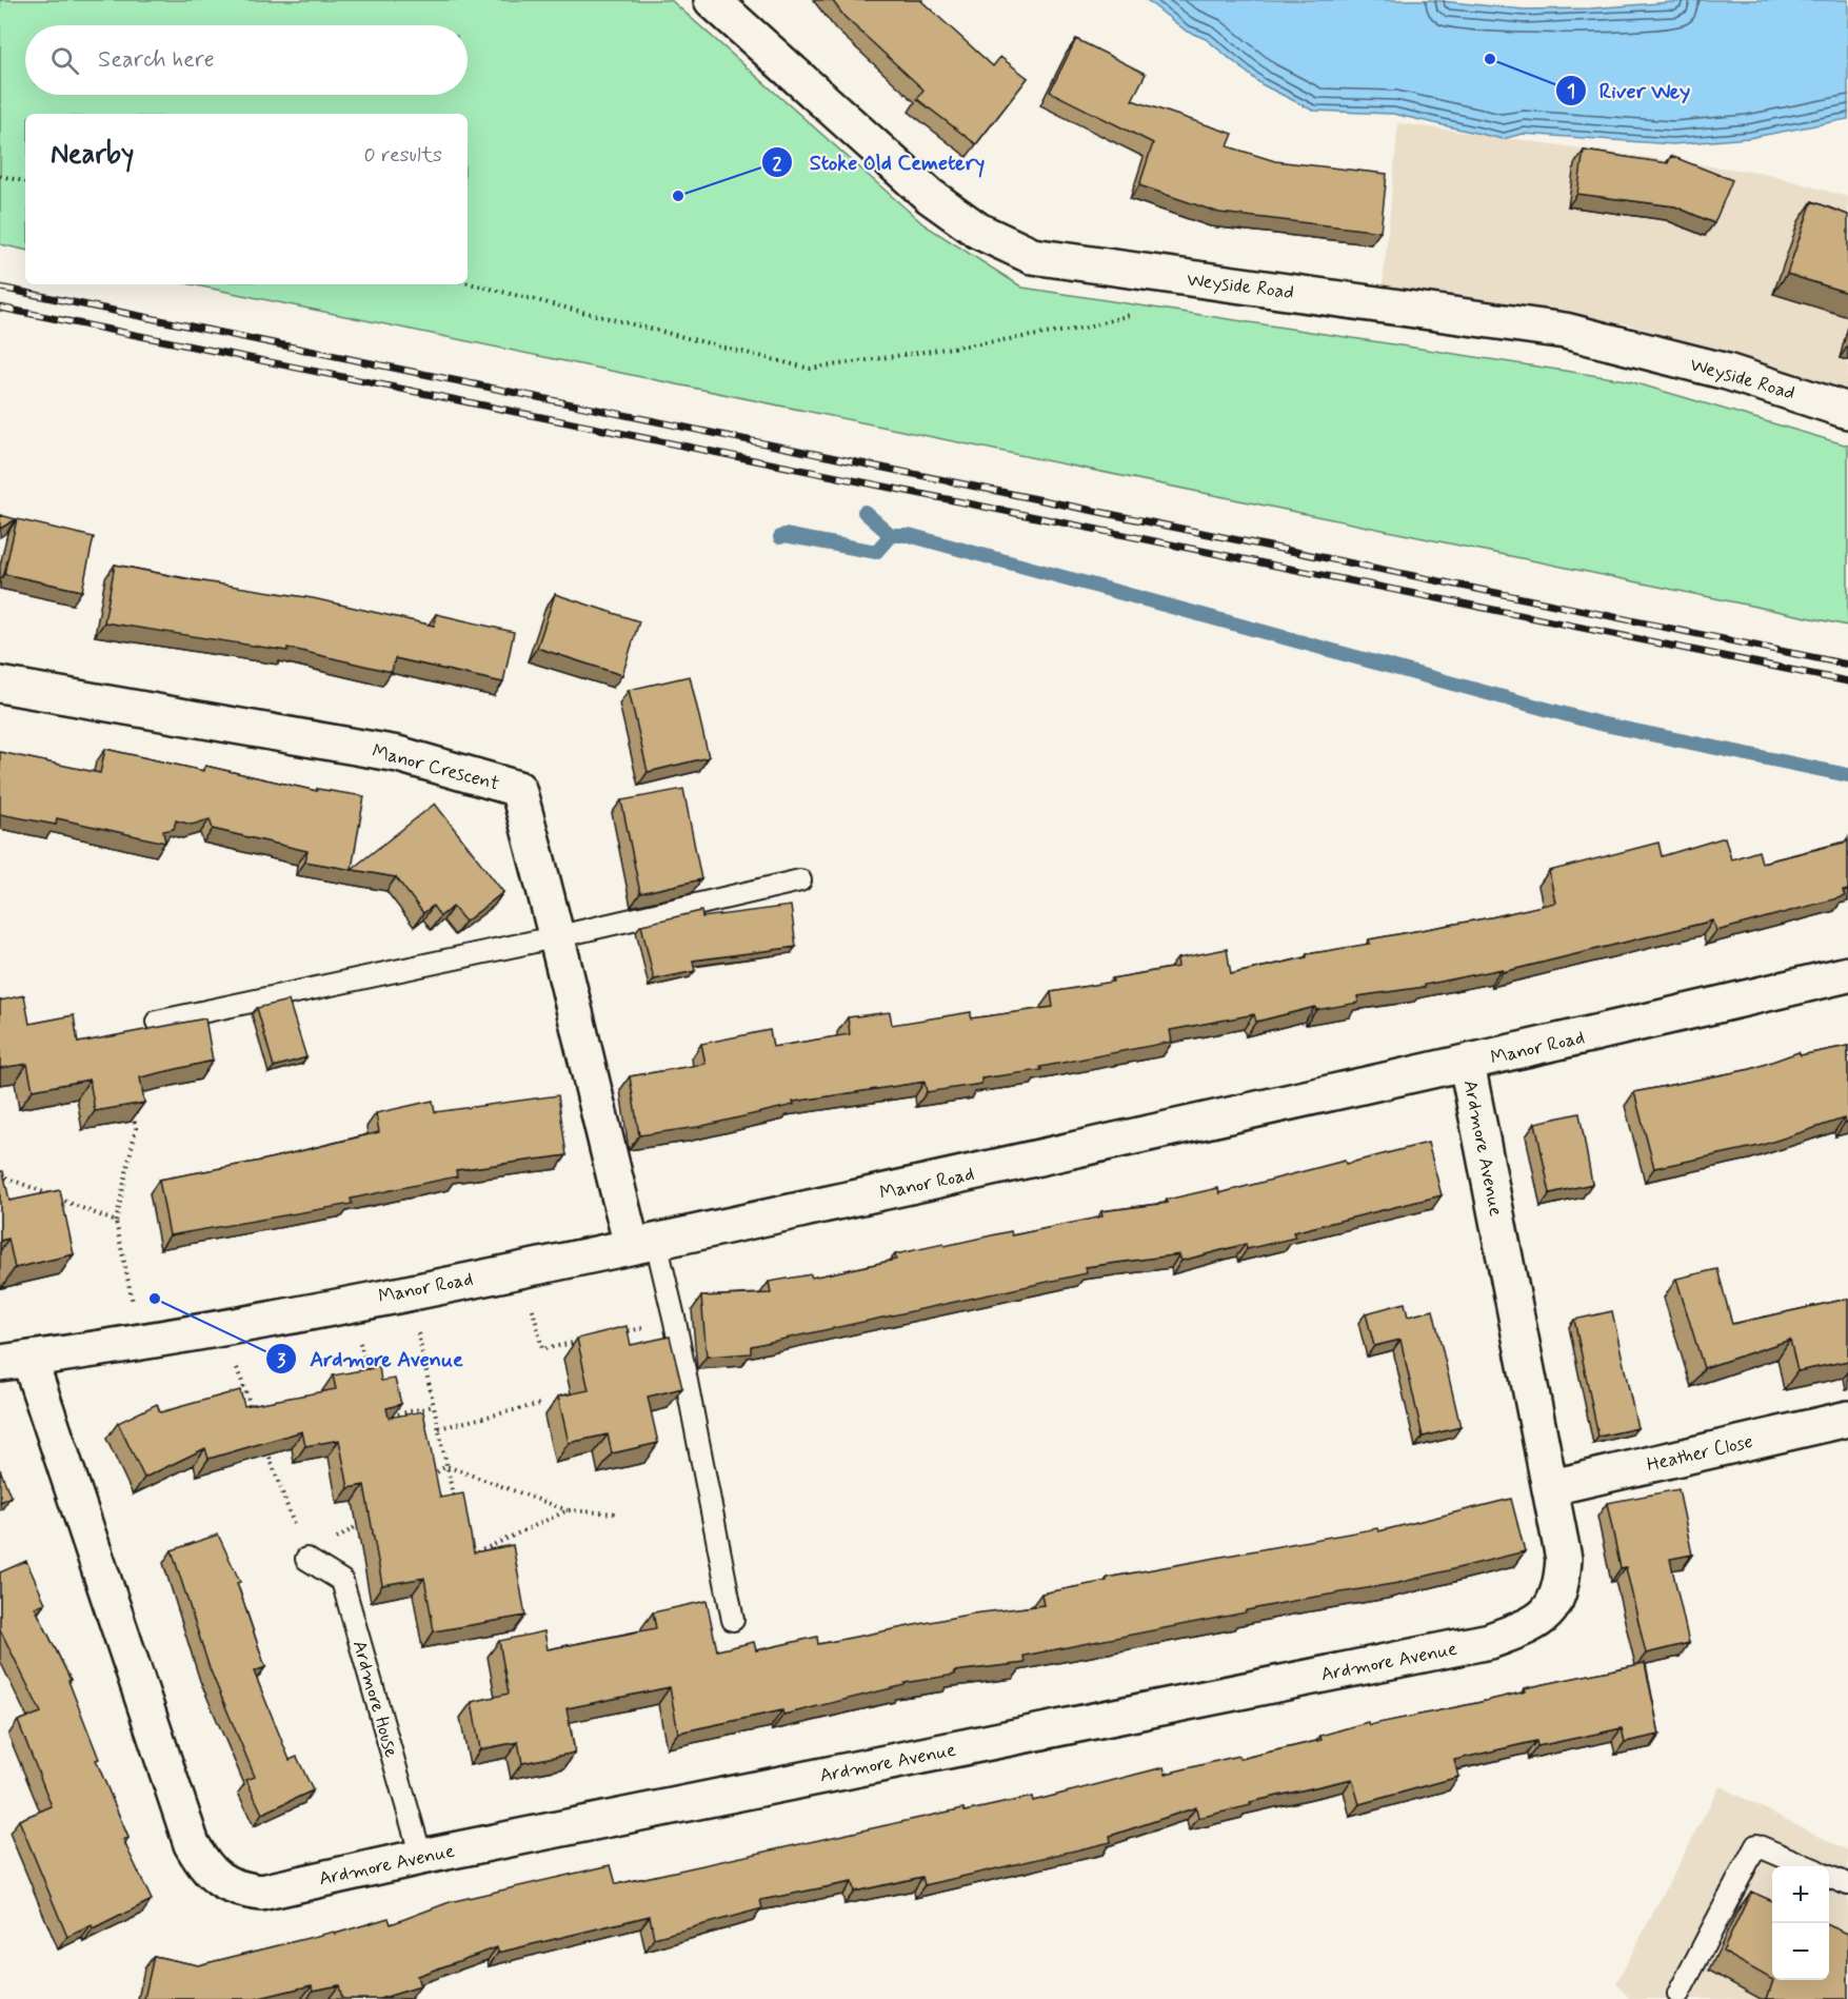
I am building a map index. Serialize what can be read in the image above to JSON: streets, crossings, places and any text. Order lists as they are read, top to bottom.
{
  "streets": {
    "street": [
      "Weyside Road",
      "Manor Crescent",
      "Manor Road",
      "Ardmore Avenue",
      "Heather Close"
    ],
    "lane": ["Ardmore House"]
  },
  "crossings": [
    ["Manor Crescent", "Manor Road"],
    ["Manor Road", "Ardmore Avenue"],
    ["Ardmore Avenue", "Heather Close"],
    ["Ardmore Avenue", "Ardmore House"]
  ],
  "places": ["River Wey", "Stoke Old Cemetery", "Ardmore Avenue"],
  "page": {
    "search": "Search here",
    "heading": ["Nearby", "0 results"],
    "map_buttons": ["+", "−"]
  }
}
